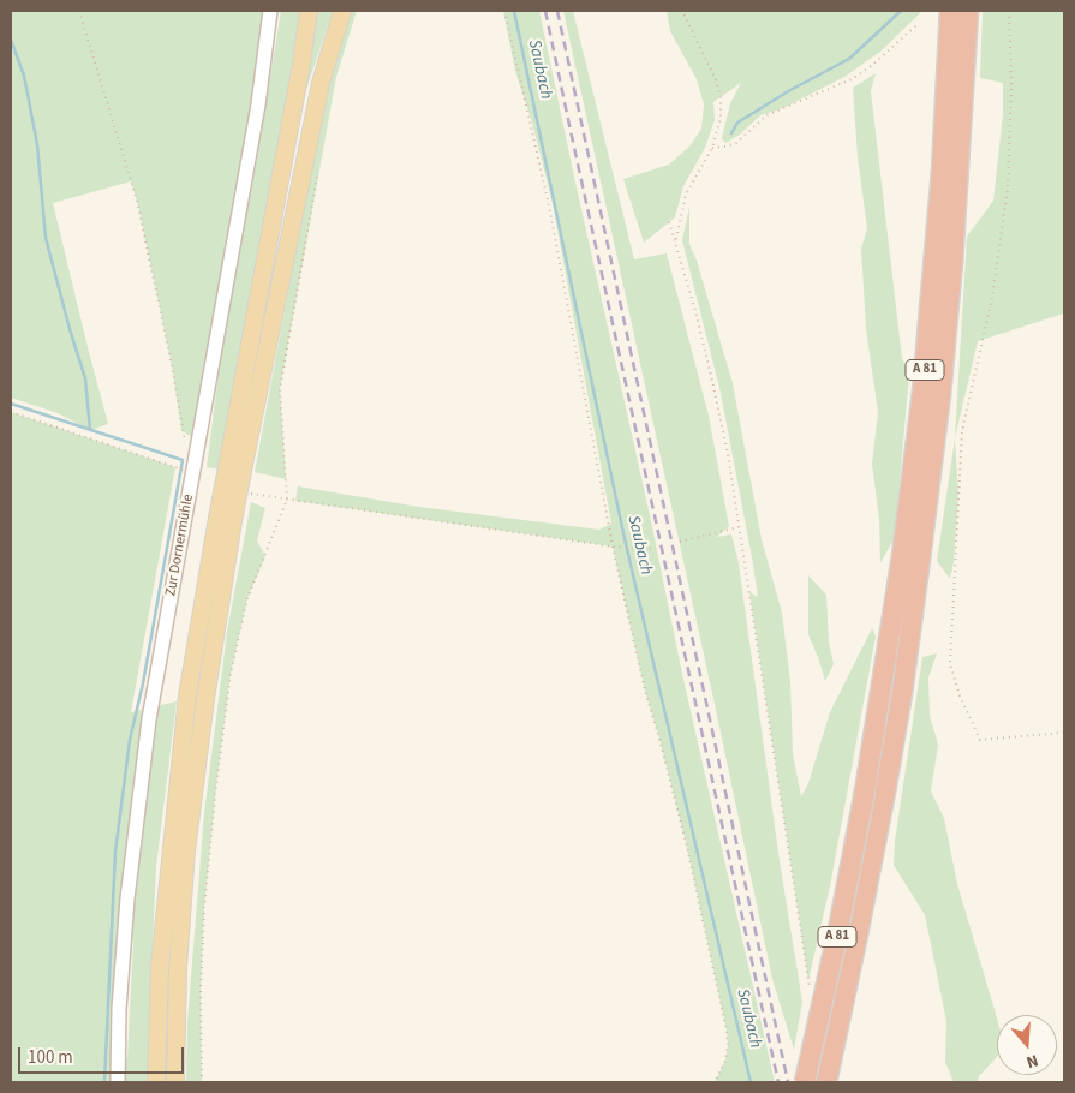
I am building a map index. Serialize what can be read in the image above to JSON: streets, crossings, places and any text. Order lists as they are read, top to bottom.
{
  "streets": {
    "highway": ["A 81"],
    "street": ["Zur Dornermühle"]
  },
  "water": ["Saubach"],
  "scale_bar": "100 m",
  "north": "bottom"
}
